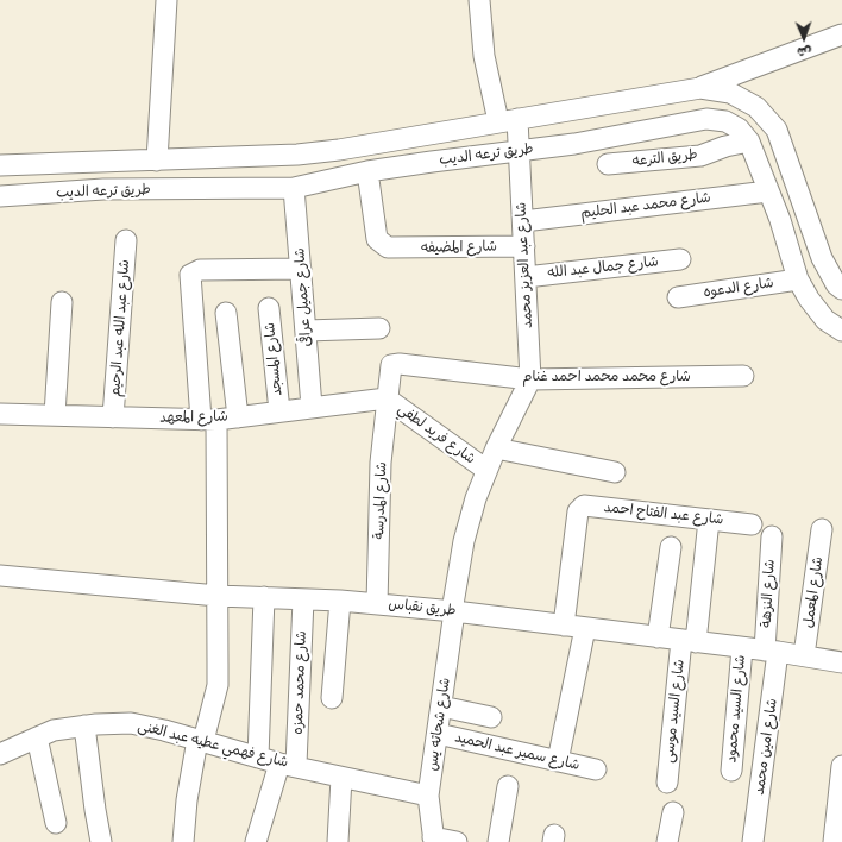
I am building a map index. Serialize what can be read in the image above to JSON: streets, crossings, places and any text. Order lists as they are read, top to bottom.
{
  "streets": {
    "street": [
      "طريق ترعه الديب",
      "طريق الترعه",
      "شارع محمد عبد الحليم",
      "شارع المضيفه",
      "شارع عبد العزيز محمد",
      "شارع جمال عبد الله",
      "شارع الدعوه",
      "شارع جميل عراقى",
      "شارع عبد الله عبد الرحيم",
      "شارع المسجد",
      "شارع محمد محمد احمد غنام",
      "شارع المعهد",
      "شارع فريد لطفي",
      "شارع المدرسة",
      "شارع عبد الفتاح احمد",
      "شارع المعمل",
      "شارع النزهة",
      "طريق نقباس",
      "شارع محمد حمزه",
      "شارع السيد محمود",
      "شارع السيد موسى",
      "شارع شحاته يس",
      "شارع فهمي عطيه عبد الغنى",
      "شارع امين محمد",
      "شارع سمير عبد الحميد"
    ]
  },
  "crossings": [
    ["طريق ترعه الديب", "طريق الترعه"],
    ["طريق ترعه الديب", "شارع محمد عبد الحليم"],
    ["طريق ترعه الديب", "شارع المضيفه"],
    ["طريق ترعه الديب", "شارع عبد العزيز محمد"],
    ["طريق ترعه الديب", "شارع الدعوه"],
    ["طريق ترعه الديب", "شارع جميل عراقى"],
    ["شارع محمد عبد الحليم", "شارع عبد العزيز محمد"],
    ["شارع المضيفه", "شارع عبد العزيز محمد"],
    ["شارع عبد العزيز محمد", "شارع جمال عبد الله"],
    ["شارع عبد العزيز محمد", "شارع محمد محمد احمد غنام"],
    ["شارع عبد العزيز محمد", "شارع شحاته يس"],
    ["شارع جميل عراقى", "شارع المعهد"],
    ["شارع عبد الله عبد الرحيم", "شارع المعهد"],
    ["شارع المسجد", "شارع المعهد"],
    ["شارع محمد محمد احمد غنام", "شارع المعهد"],
    ["شارع محمد محمد احمد غنام", "شارع فريد لطفي"],
    ["شارع محمد محمد احمد غنام", "شارع المدرسة"],
    ["شارع محمد محمد احمد غنام", "شارع شحاته يس"],
    ["شارع المعهد", "شارع فريد لطفي"],
    ["شارع المعهد", "شارع المدرسة"],
    ["شارع فريد لطفي", "شارع المدرسة"],
    ["شارع فريد لطفي", "شارع شحاته يس"],
    ["شارع المدرسة", "طريق نقباس"],
    ["شارع عبد الفتاح احمد", "طريق نقباس"],
    ["شارع عبد الفتاح احمد", "شارع السيد موسى"],
    ["شارع المعمل", "طريق نقباس"],
    ["شارع النزهة", "طريق نقباس"],
    ["شارع النزهة", "شارع امين محمد"],
    ["طريق نقباس", "شارع محمد حمزه"],
    ["طريق نقباس", "شارع السيد محمود"],
    ["طريق نقباس", "شارع السيد موسى"],
    ["طريق نقباس", "شارع شحاته يس"],
    ["طريق نقباس", "شارع امين محمد"],
    ["شارع محمد حمزه", "شارع فهمي عطيه عبد الغنى"],
    ["شارع شحاته يس", "شارع فهمي عطيه عبد الغنى"],
    ["شارع شحاته يس", "شارع سمير عبد الحميد"]
  ],
  "north": "bottom"
}
